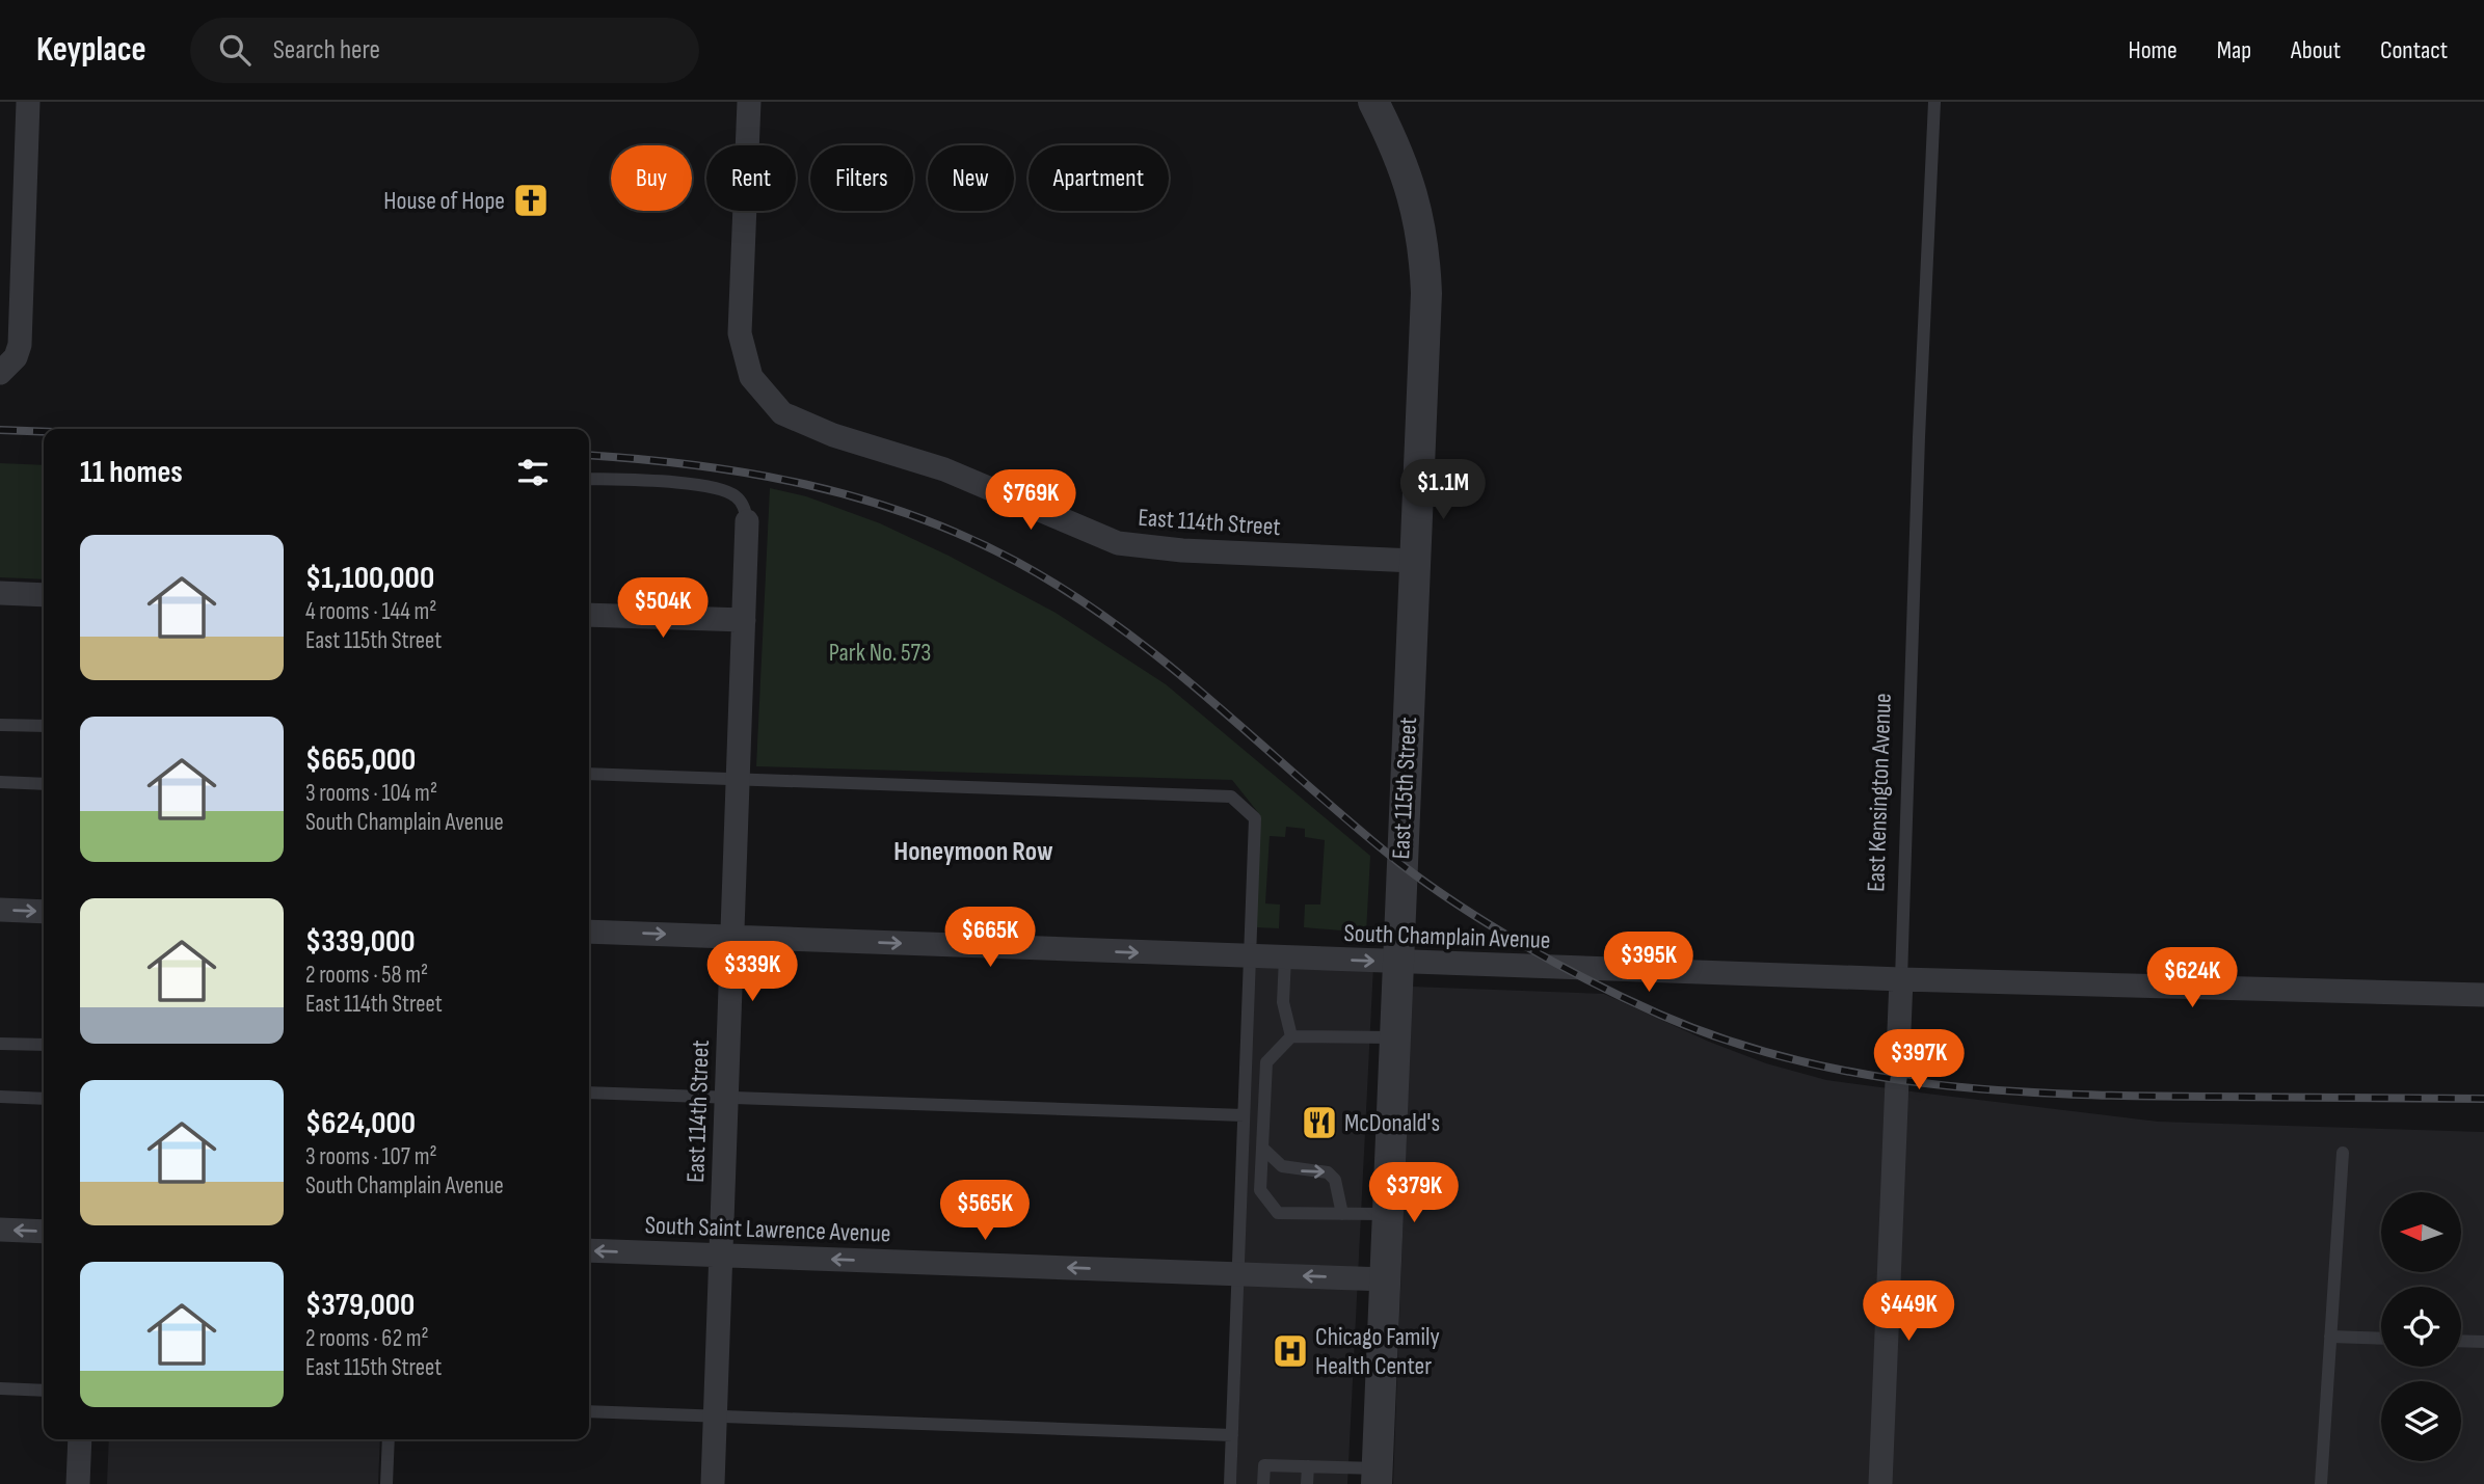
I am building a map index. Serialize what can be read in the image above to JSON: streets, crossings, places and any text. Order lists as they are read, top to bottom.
{
  "streets": {
    "street": [
      "East 114th Street",
      "East 115th Street",
      "East Kensington Avenue",
      "South Champlain Avenue",
      "South Saint Lawrence Avenue"
    ]
  },
  "crossings": [
    ["East 114th Street", "East 115th Street"],
    ["East 114th Street", "South Champlain Avenue"],
    ["East 114th Street", "South Saint Lawrence Avenue"],
    ["East 115th Street", "South Champlain Avenue"],
    ["East 115th Street", "South Saint Lawrence Avenue"],
    ["East Kensington Avenue", "South Champlain Avenue"]
  ],
  "one_way": ["South Champlain Avenue", "South Saint Lawrence Avenue"],
  "districts": ["Honeymoon Row"],
  "parks": ["Park No. 573"],
  "places": {
    "church": ["House of Hope"],
    "restaurant": ["McDonald's"],
    "hospital": ["Chicago Family Health Center"]
  },
  "north": "left",
  "page": {
    "header": "Keyplace",
    "search": "Search here",
    "nav": [
      "Home",
      "Map",
      "About",
      "Contact"
    ],
    "chip": [
      "Buy",
      "Rent",
      "Filters",
      "New",
      "Apartment"
    ],
    "heading": "11 homes",
    "price": [
      "$1.1M",
      "$769K",
      "$504K",
      "$665K",
      "$395K",
      "$339K",
      "$624K",
      "$397K",
      "$379K",
      "$565K",
      "$449K"
    ],
    "list": [
      {
        "name": "$1,100,000",
        "note": "4 rooms · 144 m² · East 115th Street"
      },
      {
        "name": "$665,000",
        "note": "3 rooms · 104 m² · South Champlain Avenue"
      },
      {
        "name": "$339,000",
        "note": "2 rooms · 58 m² · East 114th Street"
      },
      {
        "name": "$624,000",
        "note": "3 rooms · 107 m² · South Champlain Avenue"
      },
      {
        "name": "$379,000",
        "note": "2 rooms · 62 m² · East 115th Street"
      }
    ]
  }
}
